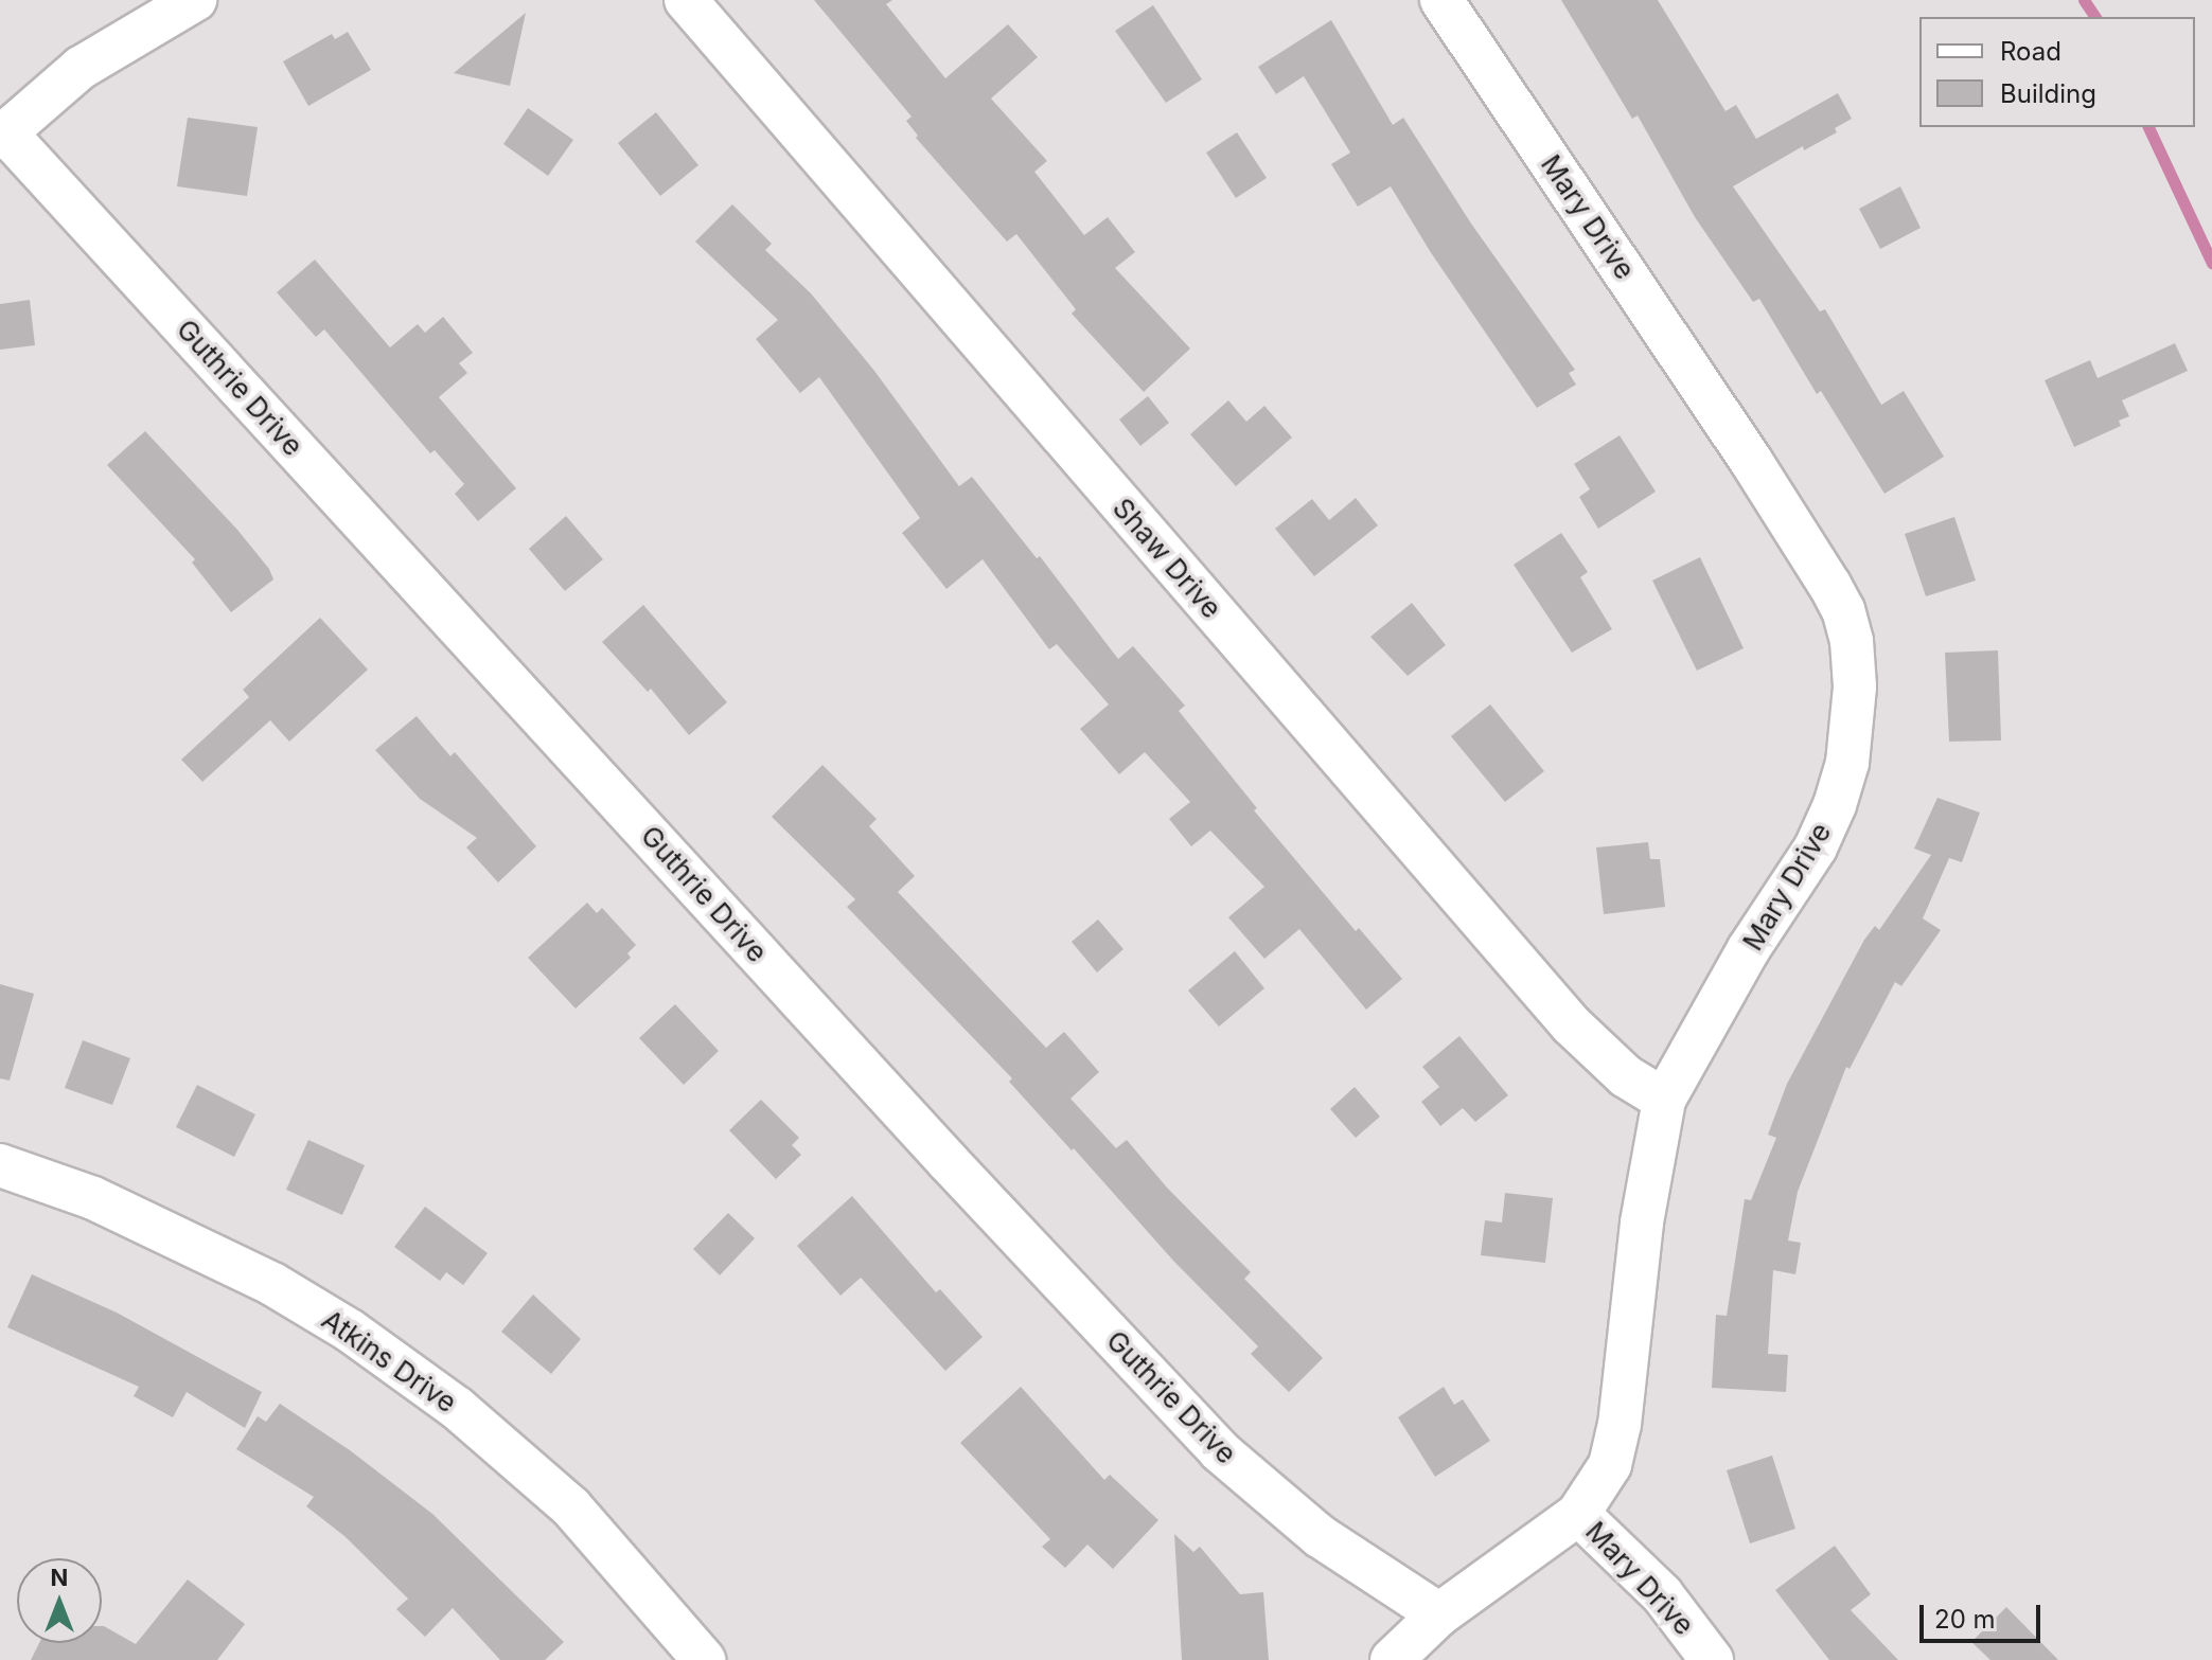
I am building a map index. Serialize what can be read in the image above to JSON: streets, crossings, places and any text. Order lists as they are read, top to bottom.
{
  "streets": {
    "street": [
      "Mary Drive",
      "Guthrie Drive",
      "Shaw Drive",
      "Atkins Drive"
    ]
  },
  "crossings": [
    ["Mary Drive", "Shaw Drive"]
  ],
  "legend": ["Road", "Building"],
  "scale_bar": "20 m",
  "north": "top"
}
